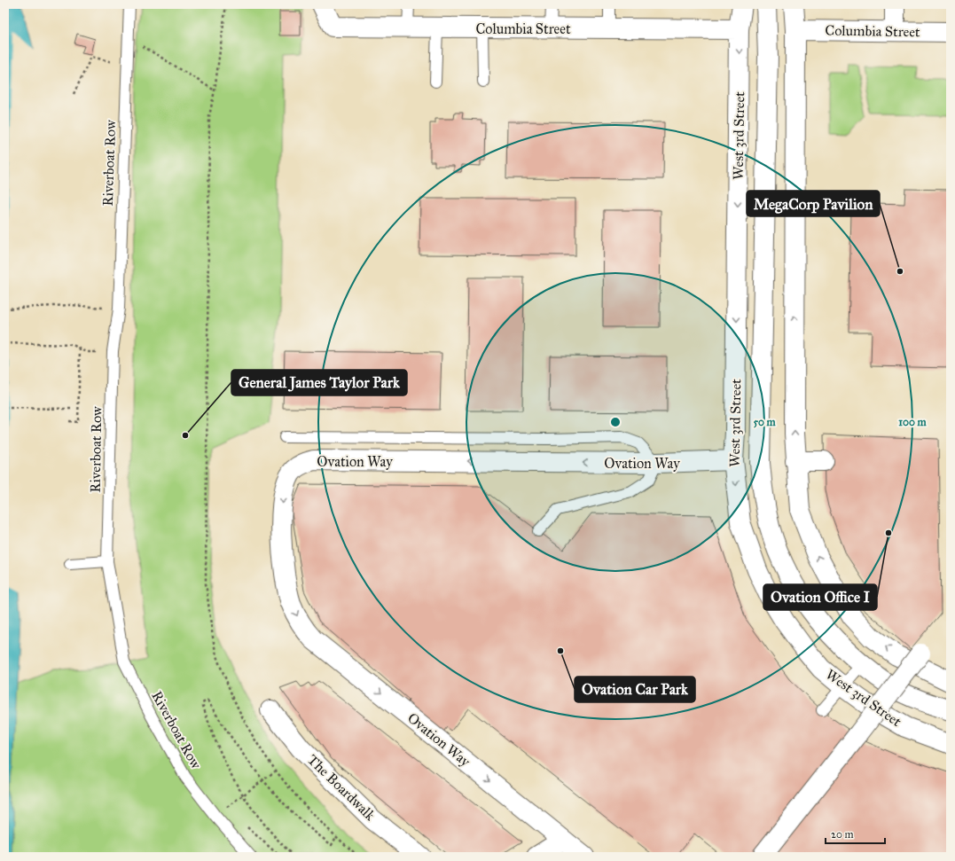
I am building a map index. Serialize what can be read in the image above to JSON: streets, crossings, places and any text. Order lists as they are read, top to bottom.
{
  "streets": {
    "street": [
      "Columbia Street",
      "West 3rd Street",
      "Ovation Way",
      "The Boardwalk"
    ],
    "lane": ["Riverboat Row"]
  },
  "crossings": [
    ["Columbia Street", "West 3rd Street"],
    ["West 3rd Street", "Ovation Way"]
  ],
  "places": [
    "MegaCorp Pavilion",
    "General James Taylor Park",
    "Ovation Office I",
    "Ovation Car Park"
  ],
  "scale_bar": "20 m",
  "rings": ["50 m", "100 m"]
}
